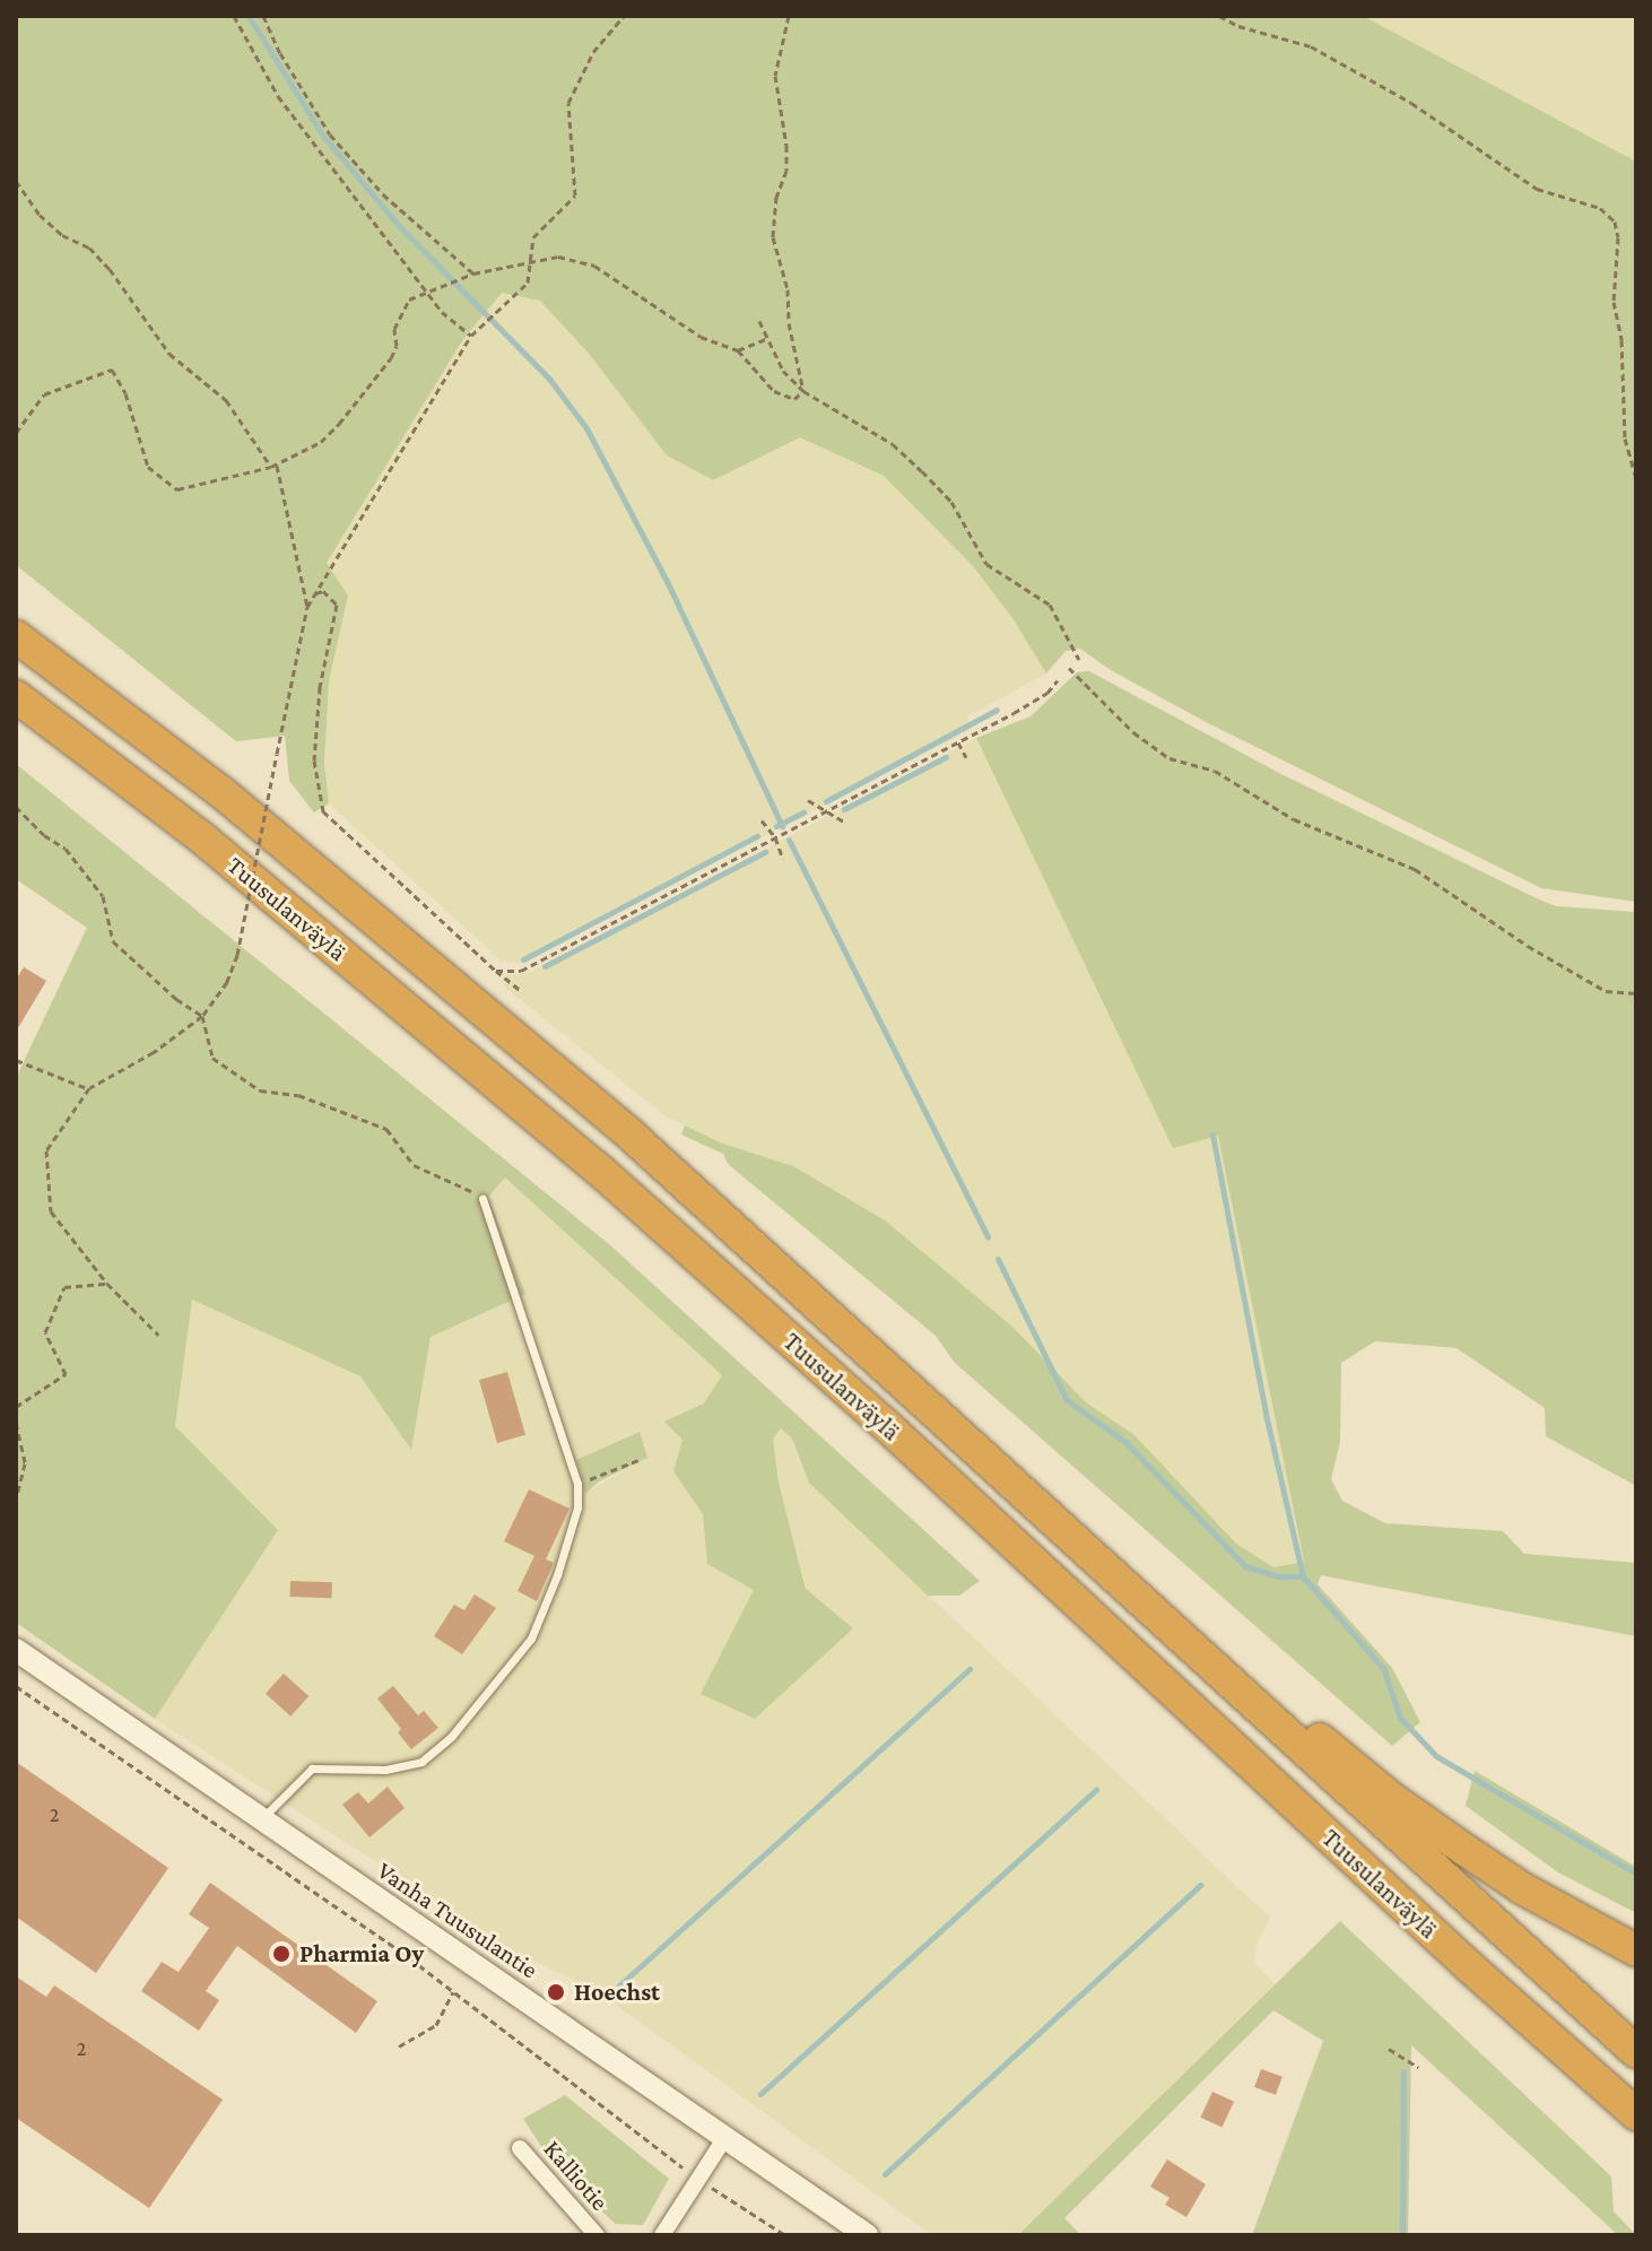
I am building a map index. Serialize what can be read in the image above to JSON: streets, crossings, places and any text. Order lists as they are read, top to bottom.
{
  "streets": {
    "highway": ["Tuusulanväylä"],
    "main road": ["Vanha Tuusulantie"],
    "street": ["Kalliotie"]
  },
  "places": ["Pharmia Oy", "Hoechst"],
  "house_numbers": ["2", "2"]
}
